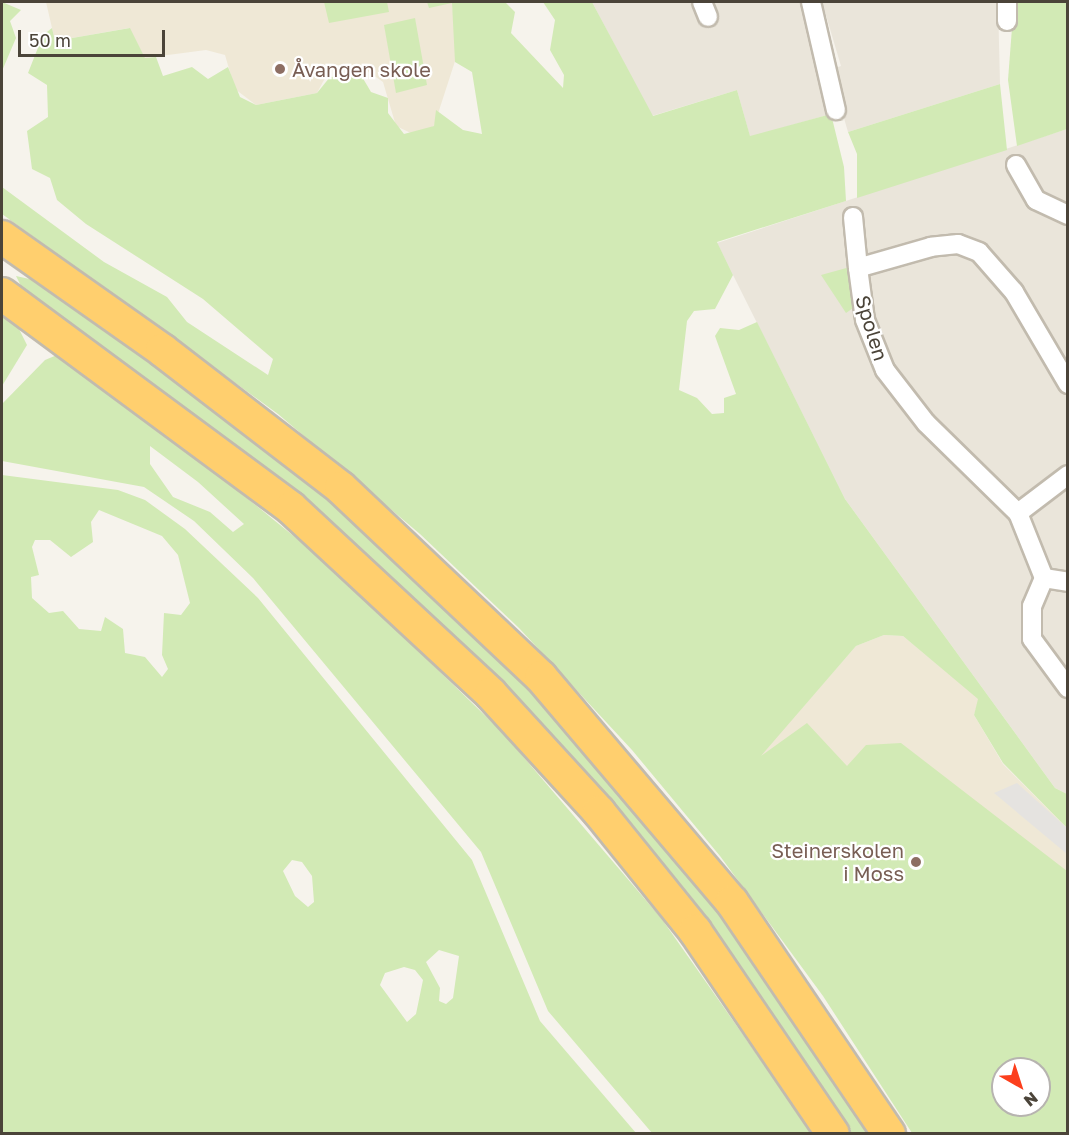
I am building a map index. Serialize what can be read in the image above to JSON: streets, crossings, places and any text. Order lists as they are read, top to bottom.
{
  "streets": {
    "street": ["Spolen"]
  },
  "places": ["Åvangen skole", "Steinerskolen i Moss"],
  "scale_bar": "50 m",
  "north": "bottom right"
}
